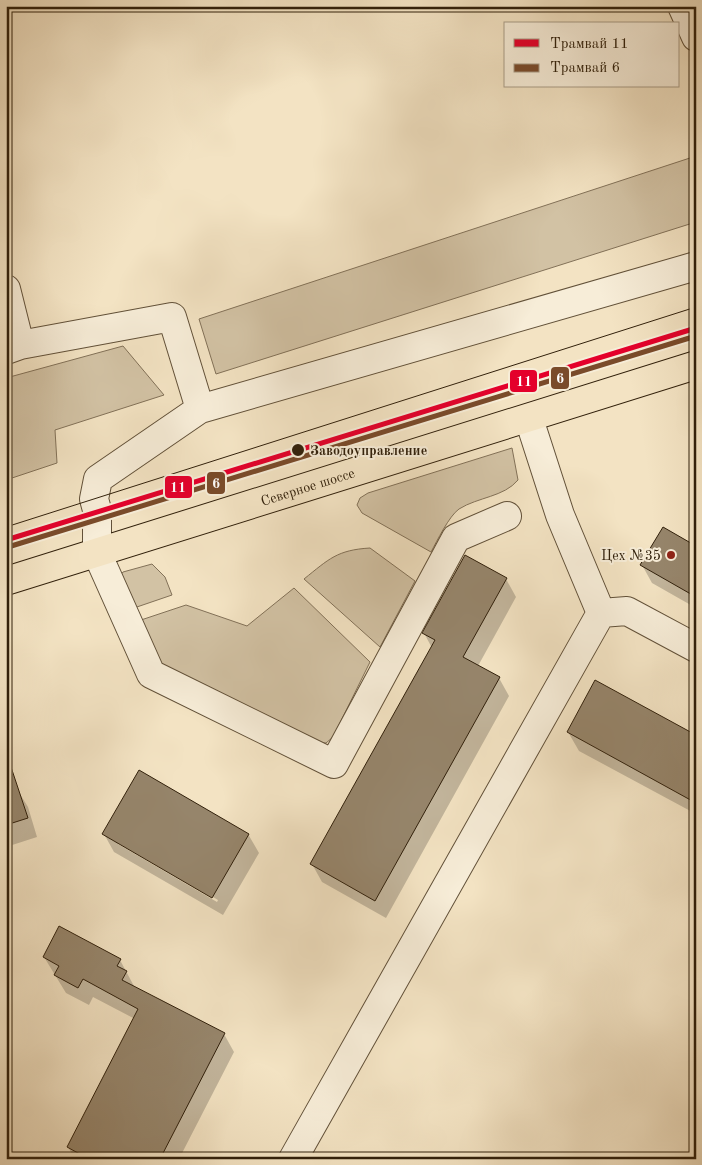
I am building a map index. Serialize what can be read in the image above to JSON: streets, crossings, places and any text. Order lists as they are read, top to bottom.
{
  "streets": {
    "main road": ["Северное шоссе"]
  },
  "places": ["Заводоуправление", "Цех №35"],
  "lines": ["tram line 11", "tram line 6"],
  "legend": ["Трамвай 11", "Трамвай 6"]
}
